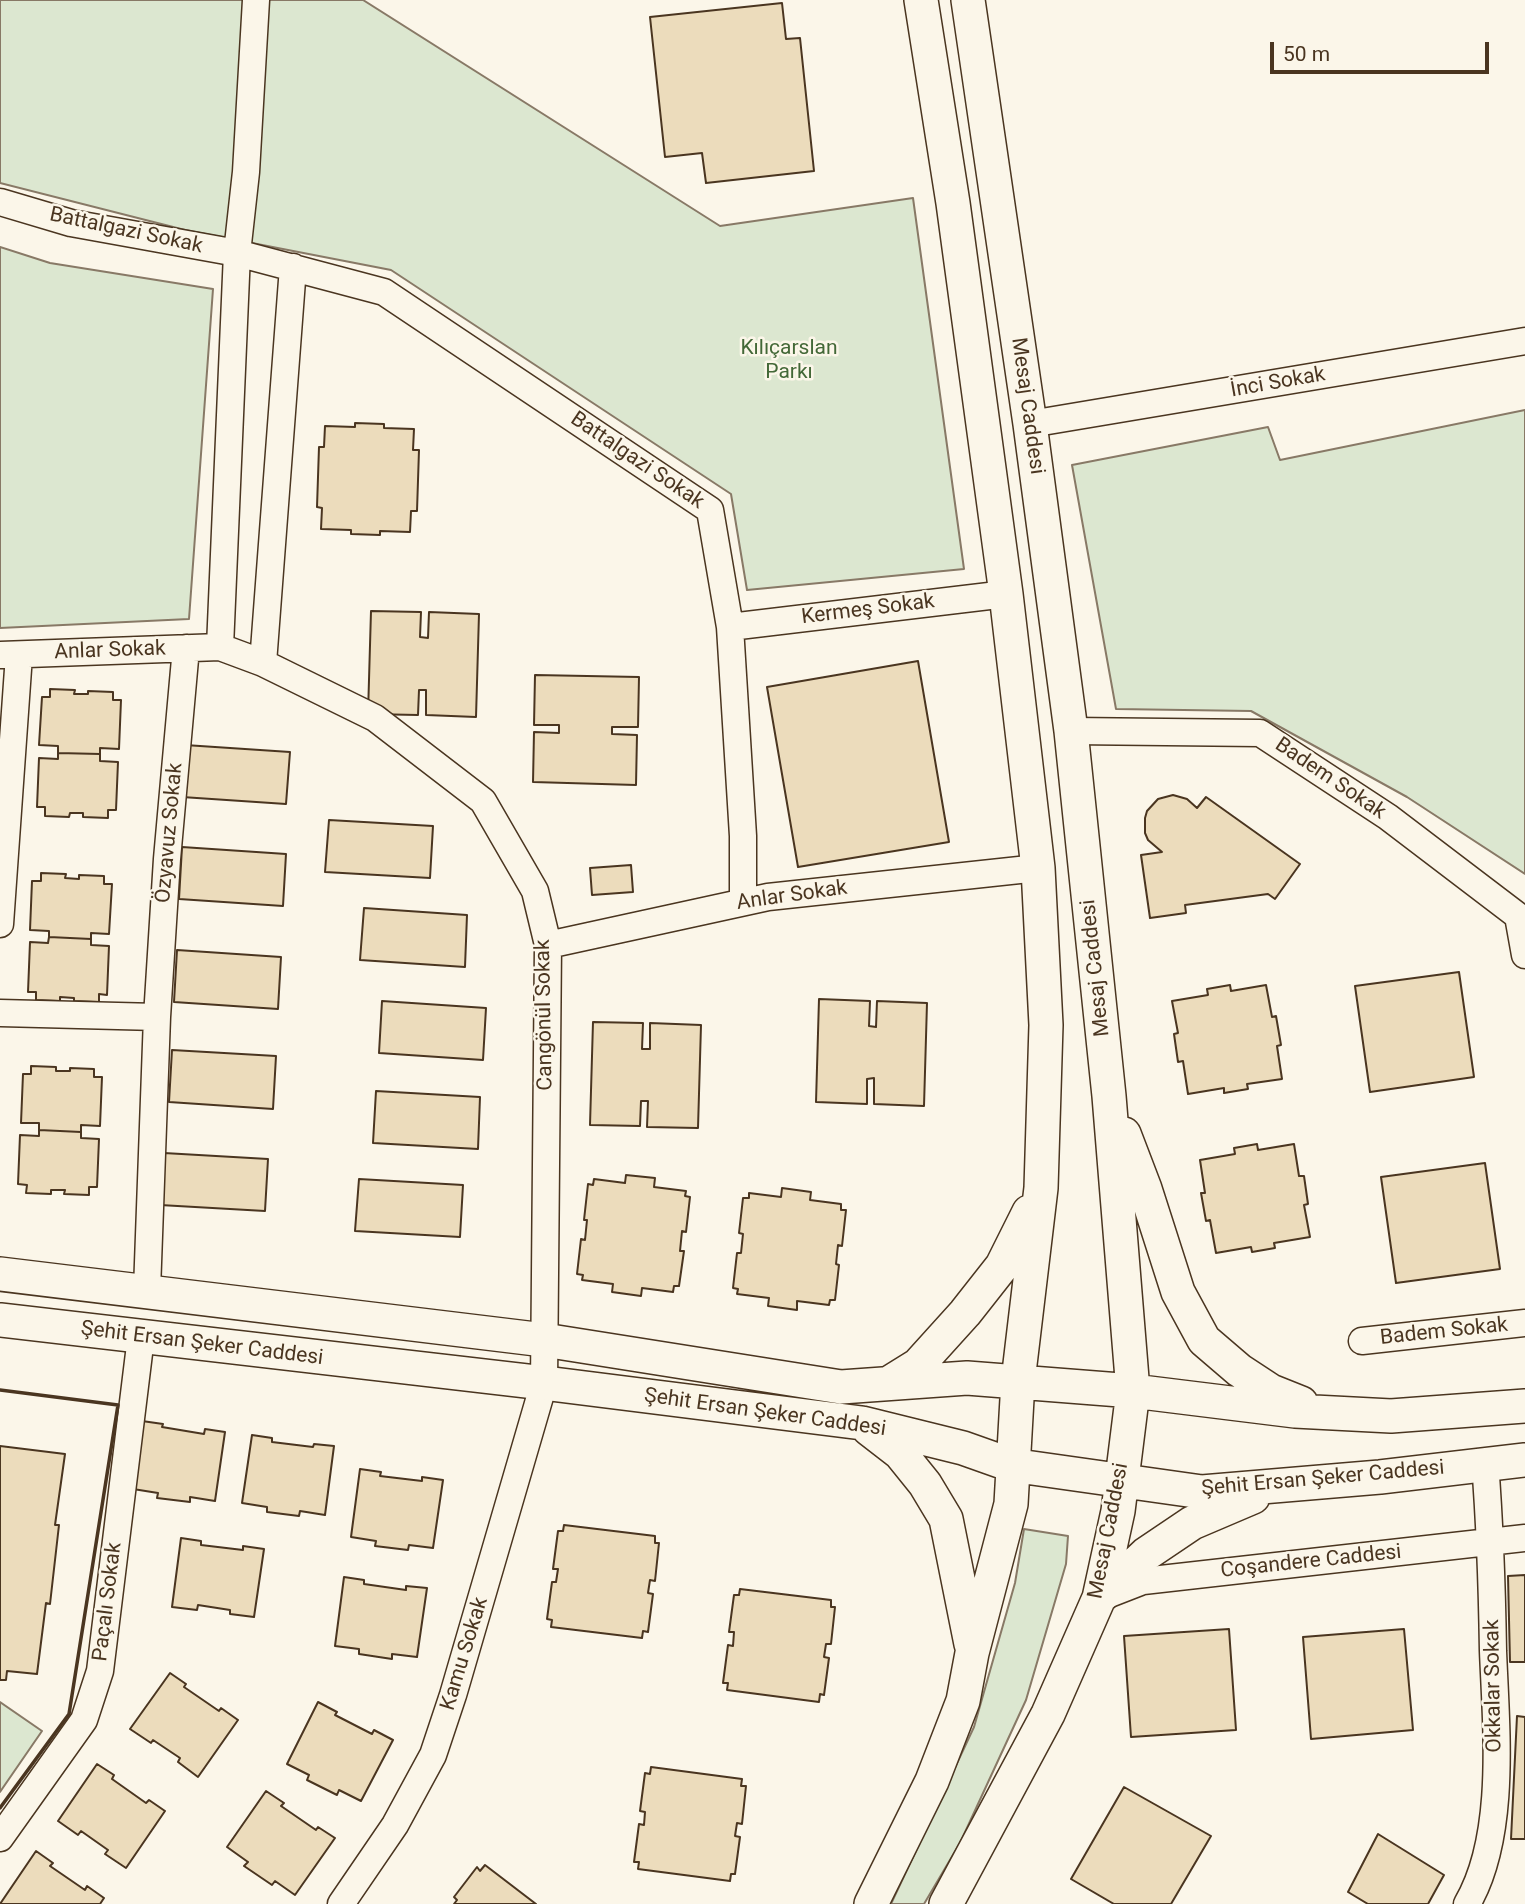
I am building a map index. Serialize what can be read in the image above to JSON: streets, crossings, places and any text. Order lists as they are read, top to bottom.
{
  "streets": {
    "street": [
      "Battalgazi Sokak",
      "İnci Sokak",
      "Mesaj Caddesi",
      "Kermeş Sokak",
      "Anlar Sokak",
      "Badem Sokak",
      "Özyavuz Sokak",
      "Cangönül Sokak",
      "Şehit Ersan Şeker Caddesi",
      "Coşandere Caddesi",
      "Paçalı Sokak",
      "Kamu Sokak",
      "Okkalar Sokak"
    ]
  },
  "crossings": [
    ["Battalgazi Sokak", "Kermeş Sokak"],
    ["Battalgazi Sokak", "Anlar Sokak"],
    ["İnci Sokak", "Mesaj Caddesi"],
    ["Mesaj Caddesi", "Badem Sokak"],
    ["Mesaj Caddesi", "Şehit Ersan Şeker Caddesi"],
    ["Mesaj Caddesi", "Coşandere Caddesi"],
    ["Anlar Sokak", "Özyavuz Sokak"],
    ["Anlar Sokak", "Cangönül Sokak"],
    ["Özyavuz Sokak", "Şehit Ersan Şeker Caddesi"],
    ["Cangönül Sokak", "Şehit Ersan Şeker Caddesi"],
    ["Cangönül Sokak", "Kamu Sokak"],
    ["Şehit Ersan Şeker Caddesi", "Paçalı Sokak"],
    ["Şehit Ersan Şeker Caddesi", "Kamu Sokak"],
    ["Şehit Ersan Şeker Caddesi", "Okkalar Sokak"],
    ["Coşandere Caddesi", "Okkalar Sokak"]
  ],
  "parks": ["Kılıçarslan Parkı"],
  "scale_bar": "50 m"
}
